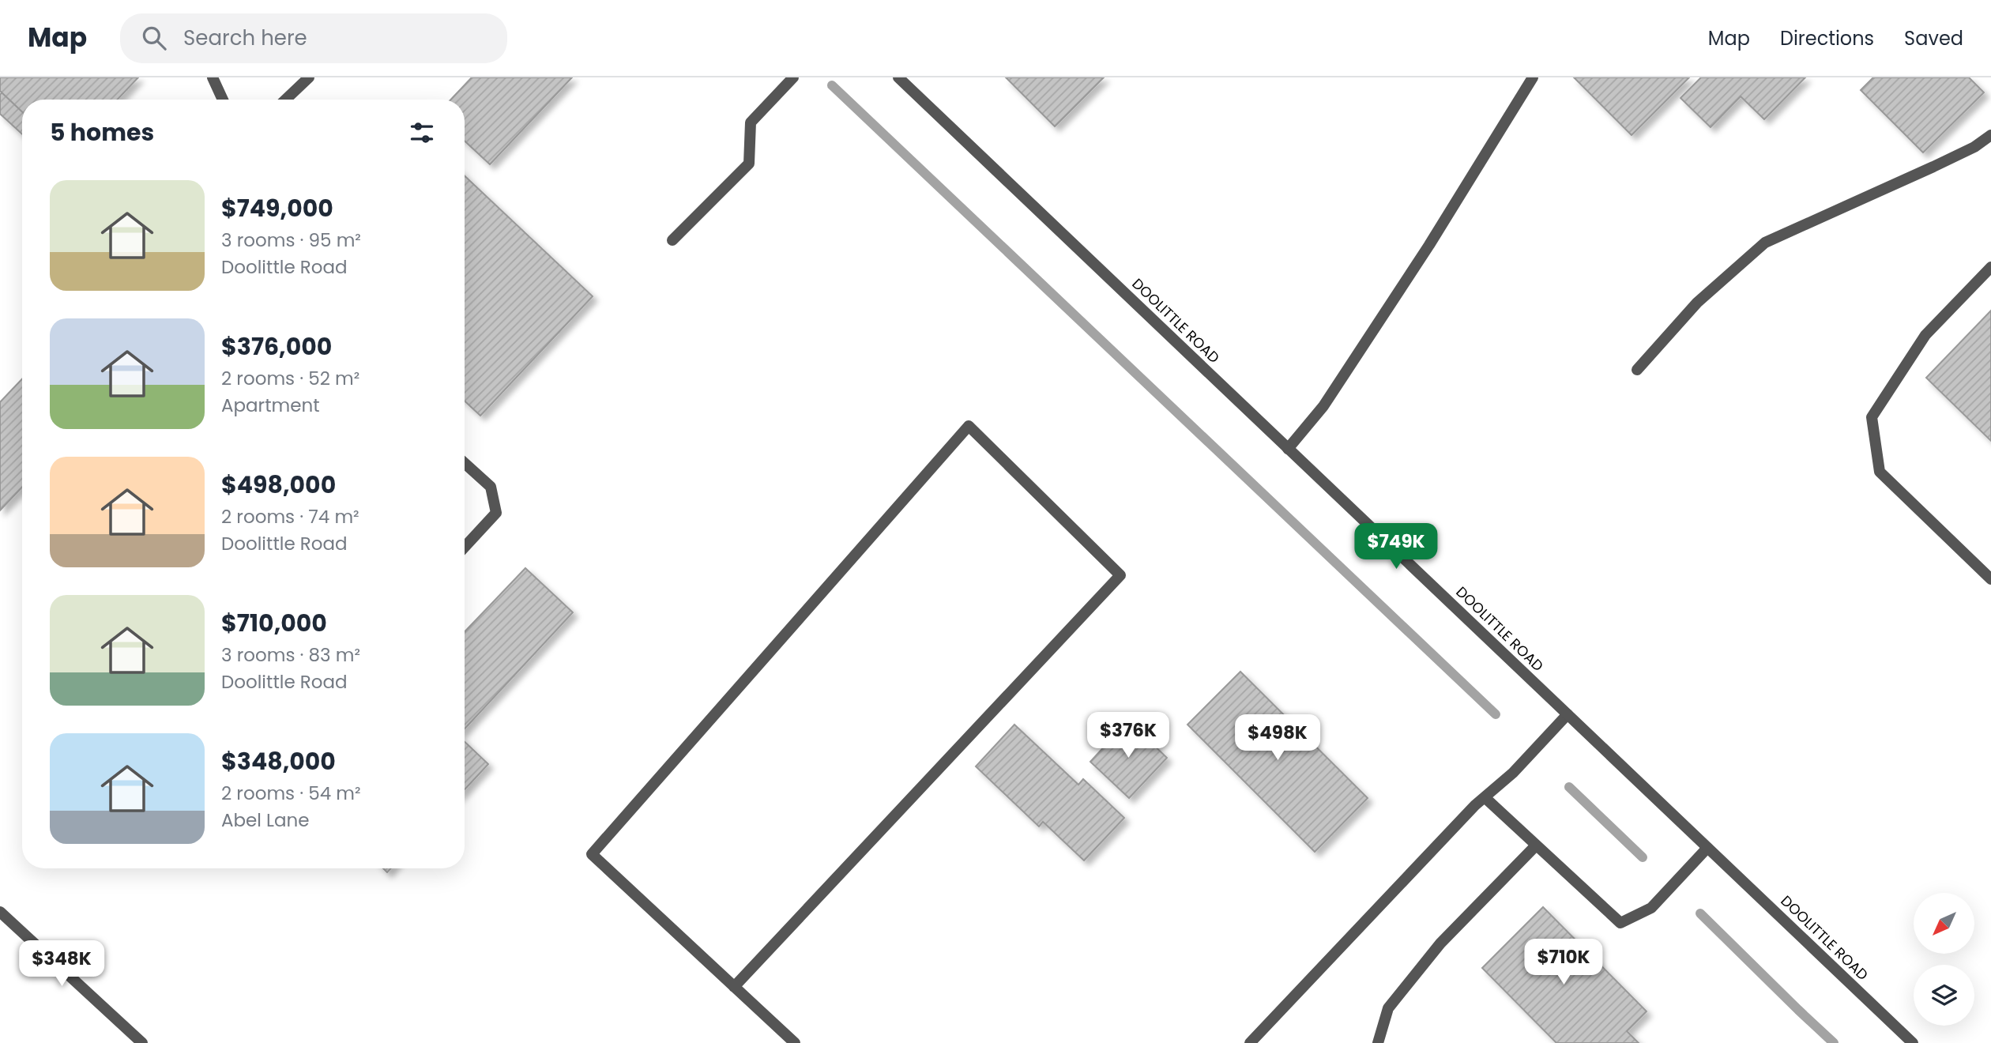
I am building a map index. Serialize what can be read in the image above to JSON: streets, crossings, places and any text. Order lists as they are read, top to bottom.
{
  "streets": {
    "street": ["DOOLITTLE ROAD"]
  },
  "north": "bottom left",
  "page": {
    "header": "Map",
    "search": "Search here",
    "nav": ["Map", "Directions", "Saved"],
    "heading": "5 homes",
    "list": [
      {
        "name": "$749,000",
        "note": "3 rooms · 95 m² · Doolittle Road"
      },
      {
        "name": "$376,000",
        "note": "2 rooms · 52 m² · Apartment"
      },
      {
        "name": "$498,000",
        "note": "2 rooms · 74 m² · Doolittle Road"
      },
      {
        "name": "$710,000",
        "note": "3 rooms · 83 m² · Doolittle Road"
      },
      {
        "name": "$348,000",
        "note": "2 rooms · 54 m² · Abel Lane"
      }
    ],
    "price": [
      "$749K",
      "$376K",
      "$498K",
      "$710K",
      "$348K"
    ]
  }
}
